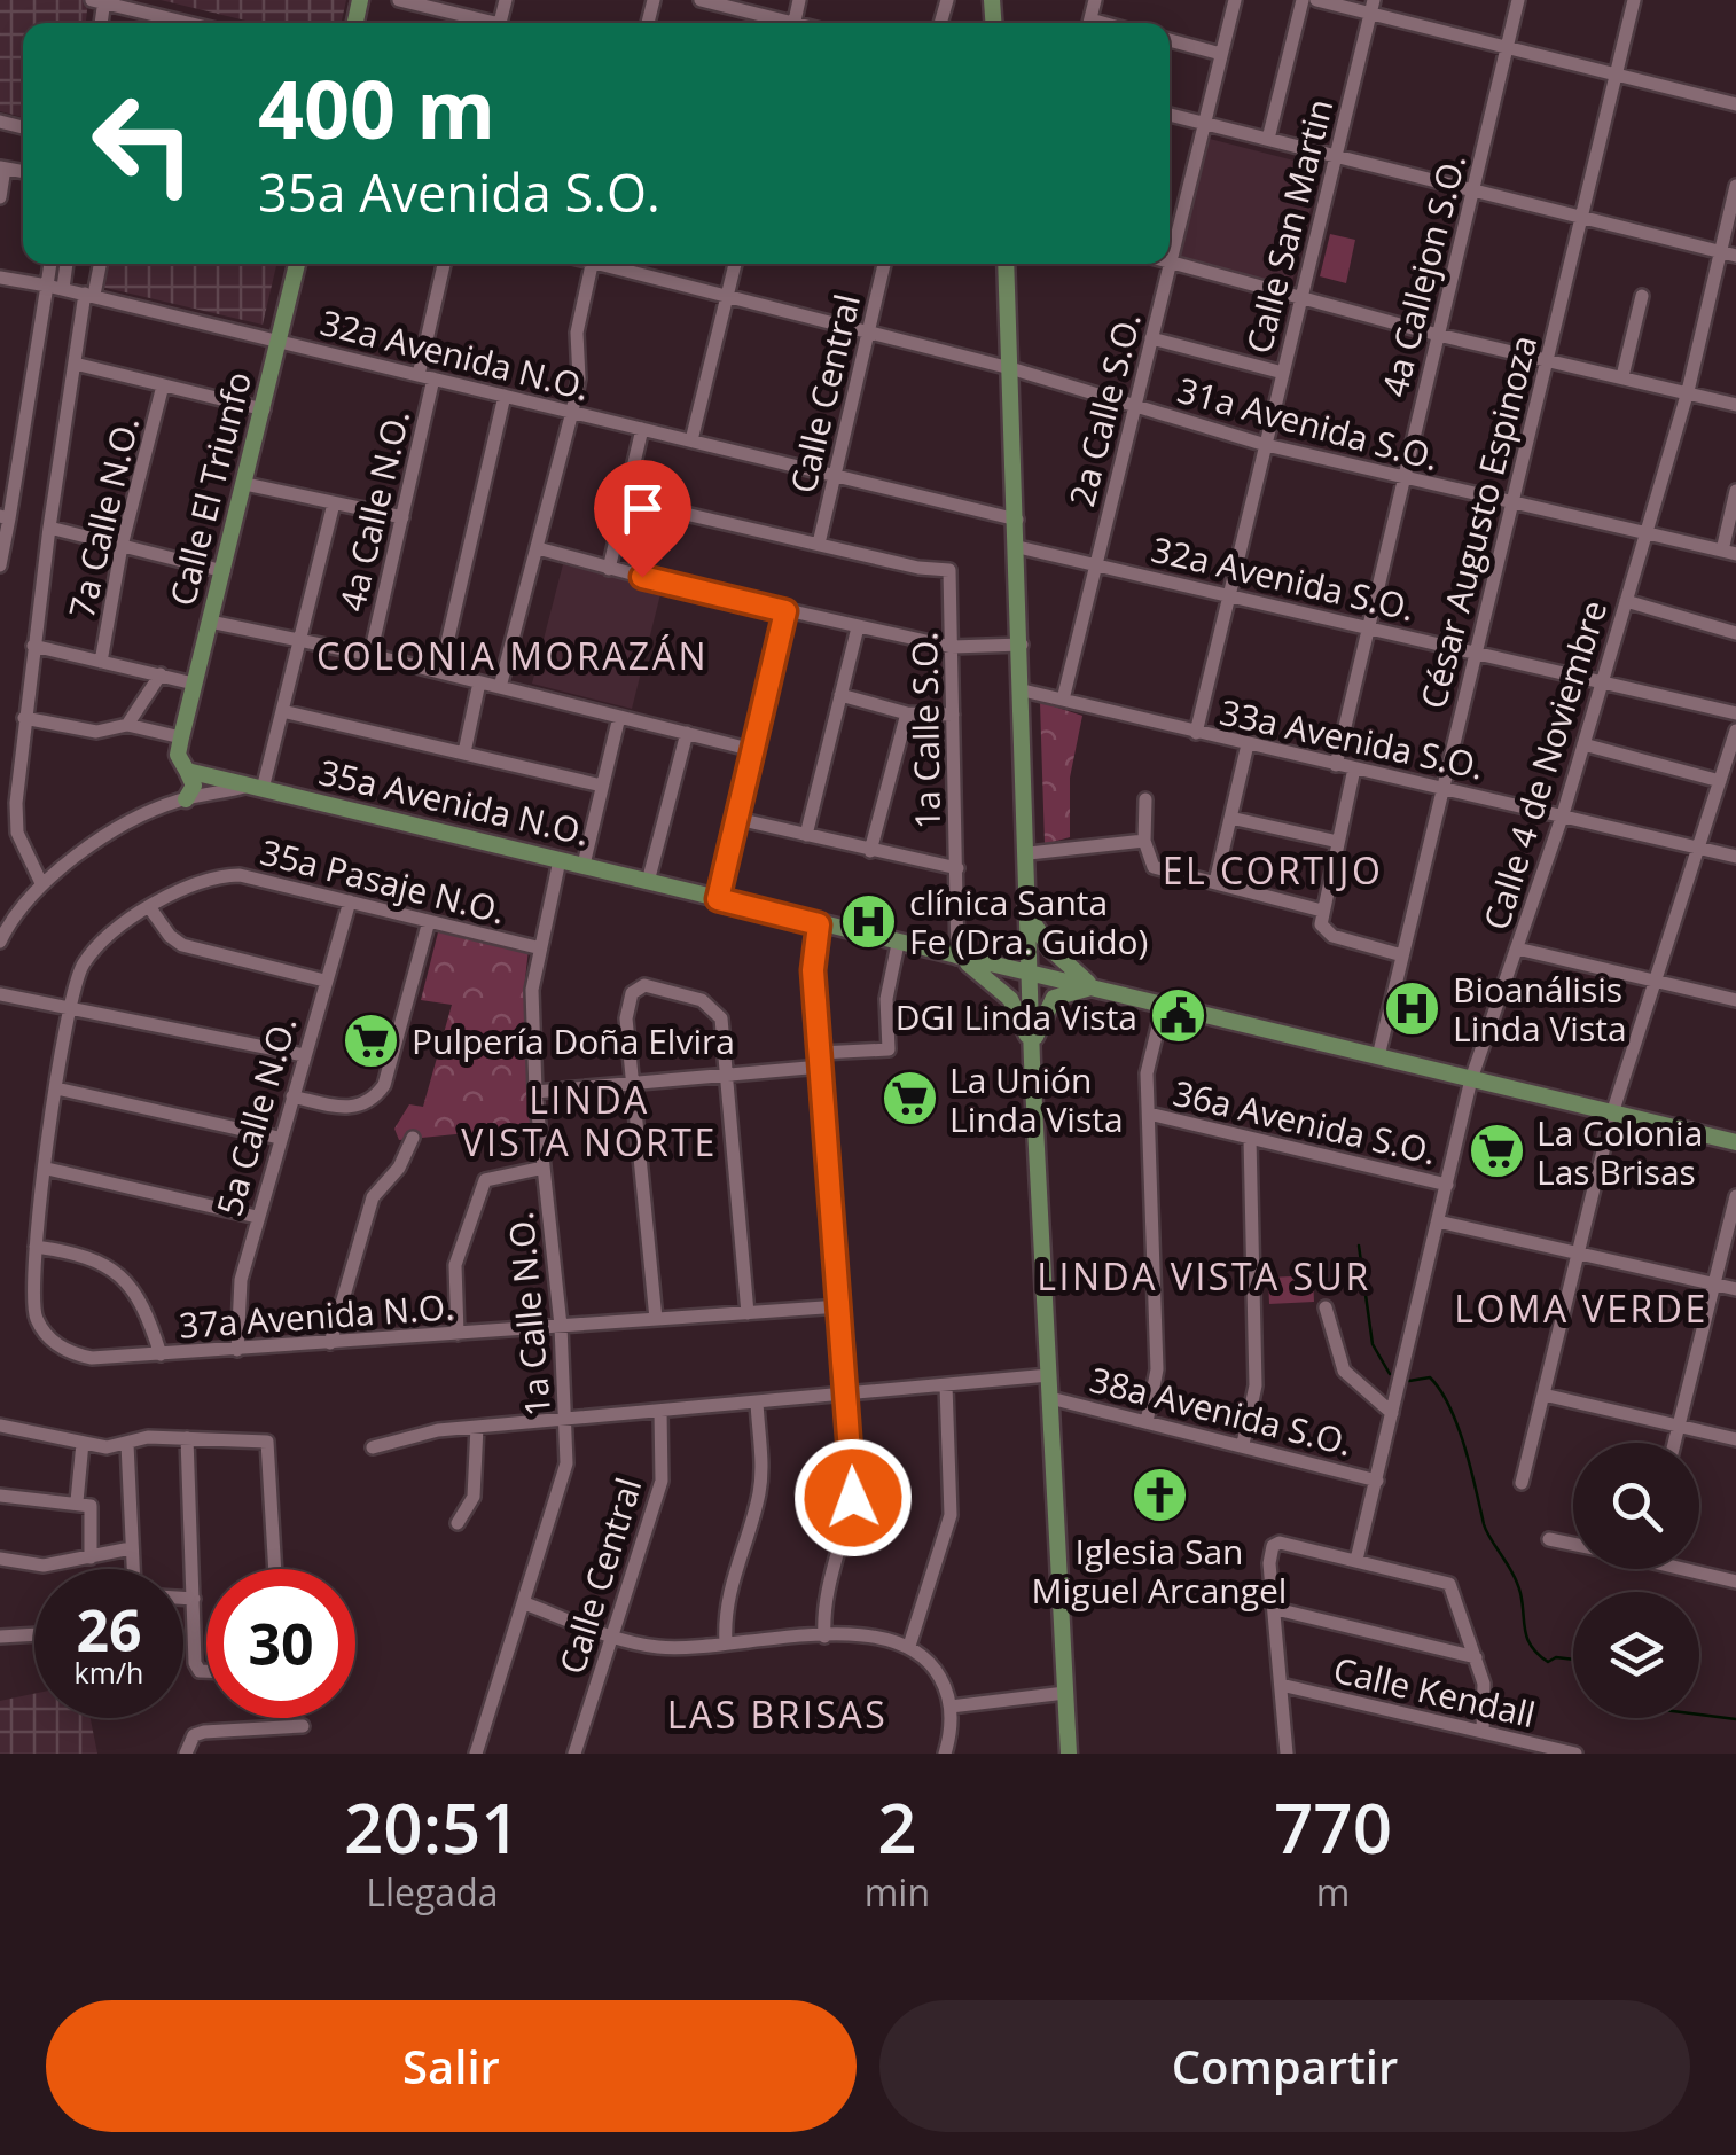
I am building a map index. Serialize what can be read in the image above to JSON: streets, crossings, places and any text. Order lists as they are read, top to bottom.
{
  "streets": {
    "main road": ["Calle El Triunfo", "35a Avenida N.O."],
    "street": [
      "Calle San Martin",
      "4a Callejon S.O.",
      "32a Avenida N.O.",
      "Calle Central",
      "2a Calle S.O.",
      "31a Avenida S.O.",
      "4a Calle N.O.",
      "7a Calle N.O.",
      "César Augusto Espinoza",
      "32a Avenida S.O.",
      "1a Calle S.O.",
      "33a Avenida S.O.",
      "Calle 4 de Noviembre",
      "35a Pasaje N.O.",
      "5a Calle N.O.",
      "36a Avenida S.O.",
      "1a Calle N.O.",
      "37a Avenida N.O.",
      "38a Avenida S.O.",
      "Calle Kendall"
    ]
  },
  "crossings": [
    ["Calle San Martin", "31a Avenida S.O."],
    ["Calle San Martin", "32a Avenida S.O."],
    ["Calle San Martin", "33a Avenida S.O."],
    ["4a Callejon S.O.", "31a Avenida S.O."],
    ["4a Callejon S.O.", "32a Avenida S.O."],
    ["4a Callejon S.O.", "33a Avenida S.O."],
    ["32a Avenida N.O.", "Calle Central"],
    ["32a Avenida N.O.", "Calle El Triunfo"],
    ["32a Avenida N.O.", "4a Calle N.O."],
    ["Calle Central", "31a Avenida S.O."],
    ["Calle Central", "1a Calle S.O."],
    ["Calle Central", "38a Avenida S.O."],
    ["2a Calle S.O.", "31a Avenida S.O."],
    ["2a Calle S.O.", "32a Avenida S.O."],
    ["2a Calle S.O.", "33a Avenida S.O."],
    ["31a Avenida S.O.", "César Augusto Espinoza"],
    ["31a Avenida S.O.", "Calle 4 de Noviembre"],
    ["Calle El Triunfo", "35a Avenida N.O."],
    ["César Augusto Espinoza", "32a Avenida S.O."],
    ["César Augusto Espinoza", "33a Avenida S.O."],
    ["32a Avenida S.O.", "Calle 4 de Noviembre"],
    ["1a Calle S.O.", "35a Avenida N.O."],
    ["33a Avenida S.O.", "Calle 4 de Noviembre"],
    ["Calle 4 de Noviembre", "36a Avenida S.O."],
    ["Calle 4 de Noviembre", "38a Avenida S.O."],
    ["35a Avenida N.O.", "1a Calle N.O."],
    ["35a Pasaje N.O.", "5a Calle N.O."],
    ["35a Pasaje N.O.", "1a Calle N.O."],
    ["35a Pasaje N.O.", "37a Avenida N.O."],
    ["5a Calle N.O.", "37a Avenida N.O."],
    ["1a Calle N.O.", "37a Avenida N.O."],
    ["1a Calle N.O.", "38a Avenida S.O."]
  ],
  "districts": [
    "COLONIA MORAZÁN",
    "EL CORTIJO",
    "LINDA VISTA NORTE",
    "LINDA VISTA SUR",
    "LOMA VERDE",
    "LAS BRISAS"
  ],
  "places": {
    "hospital": ["clínica Santa Fe (Dra. Guido)", "Bioanálisis Linda Vista"],
    "public building": ["DGI Linda Vista"],
    "supermarket": ["Pulpería Doña Elvira", "La Unión Linda Vista", "La Colonia Las Brisas"],
    "church": ["Iglesia San Miguel Arcangel"]
  },
  "page": {
    "turn": ["400 m", "35a Avenida S.O."],
    "speed": "26 km/h",
    "limit": "30",
    "eta": [
      "20:51",
      "Llegada",
      "2",
      "min",
      "770",
      "m"
    ],
    "buttons": ["Salir", "Compartir"]
  }
}
